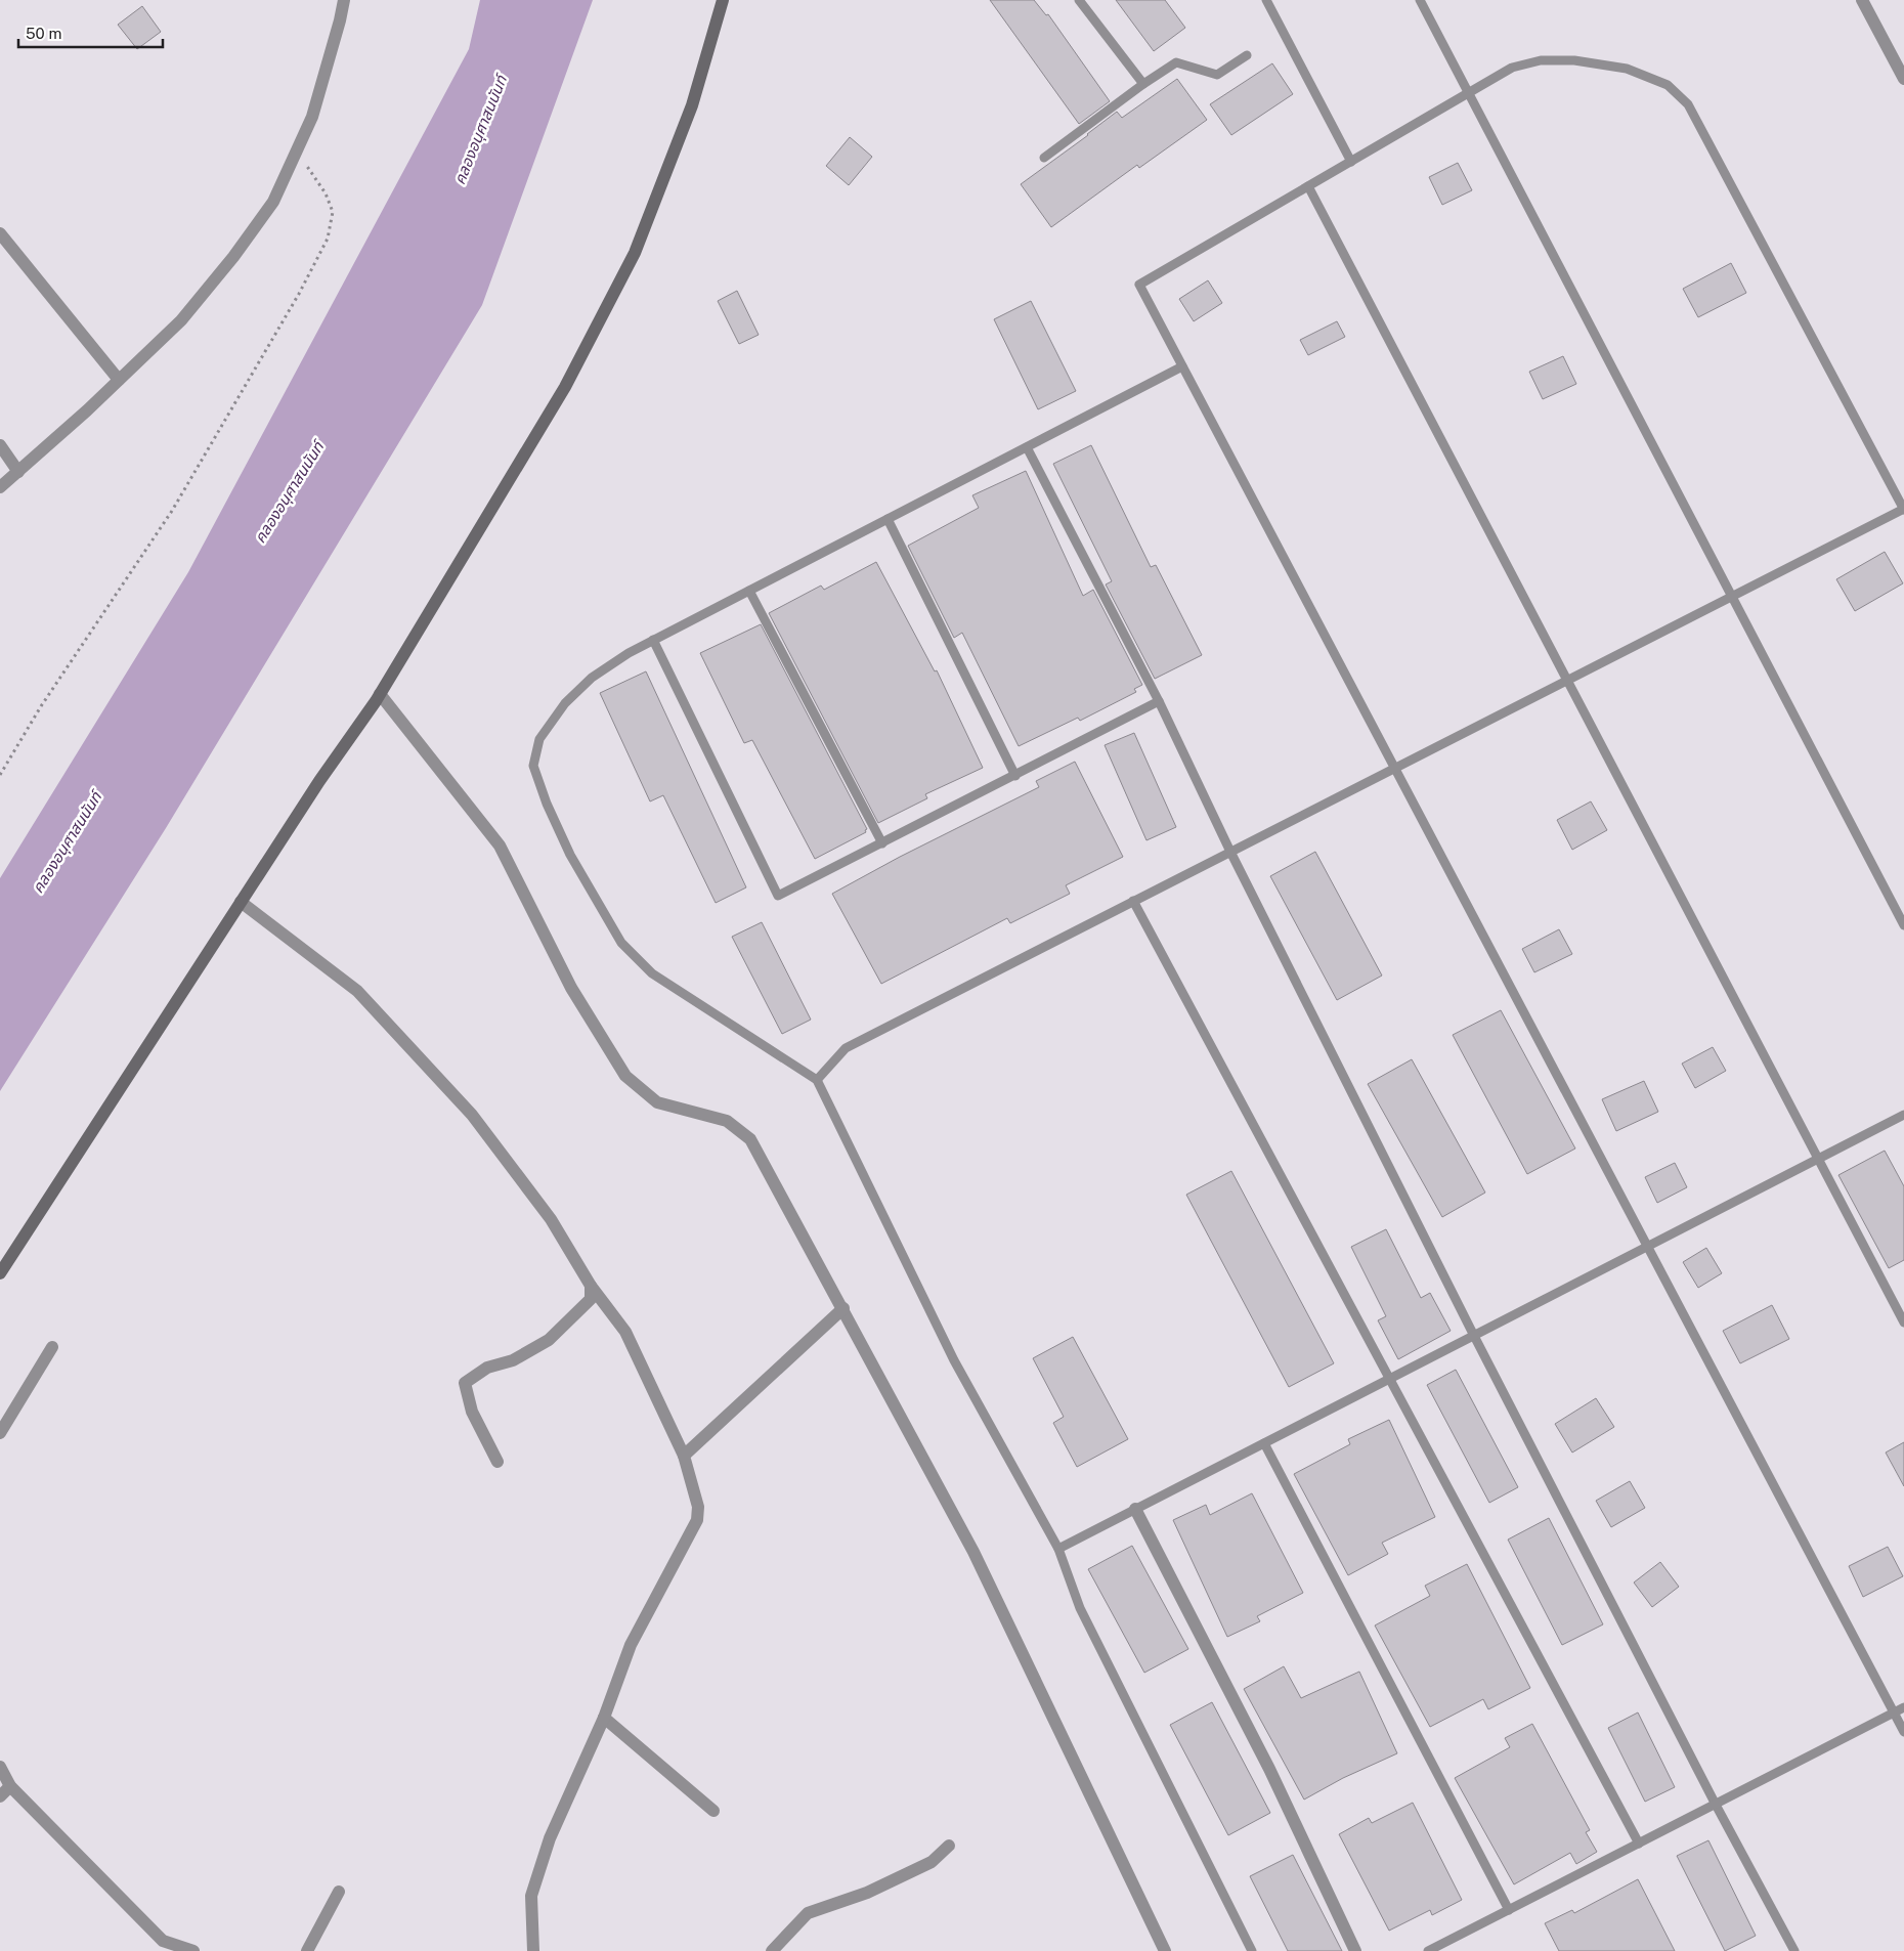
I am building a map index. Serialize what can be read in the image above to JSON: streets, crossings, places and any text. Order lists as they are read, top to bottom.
{
  "water": ["คลองอนุศาสนนันท์"],
  "scale_bar": "50 m"
}
